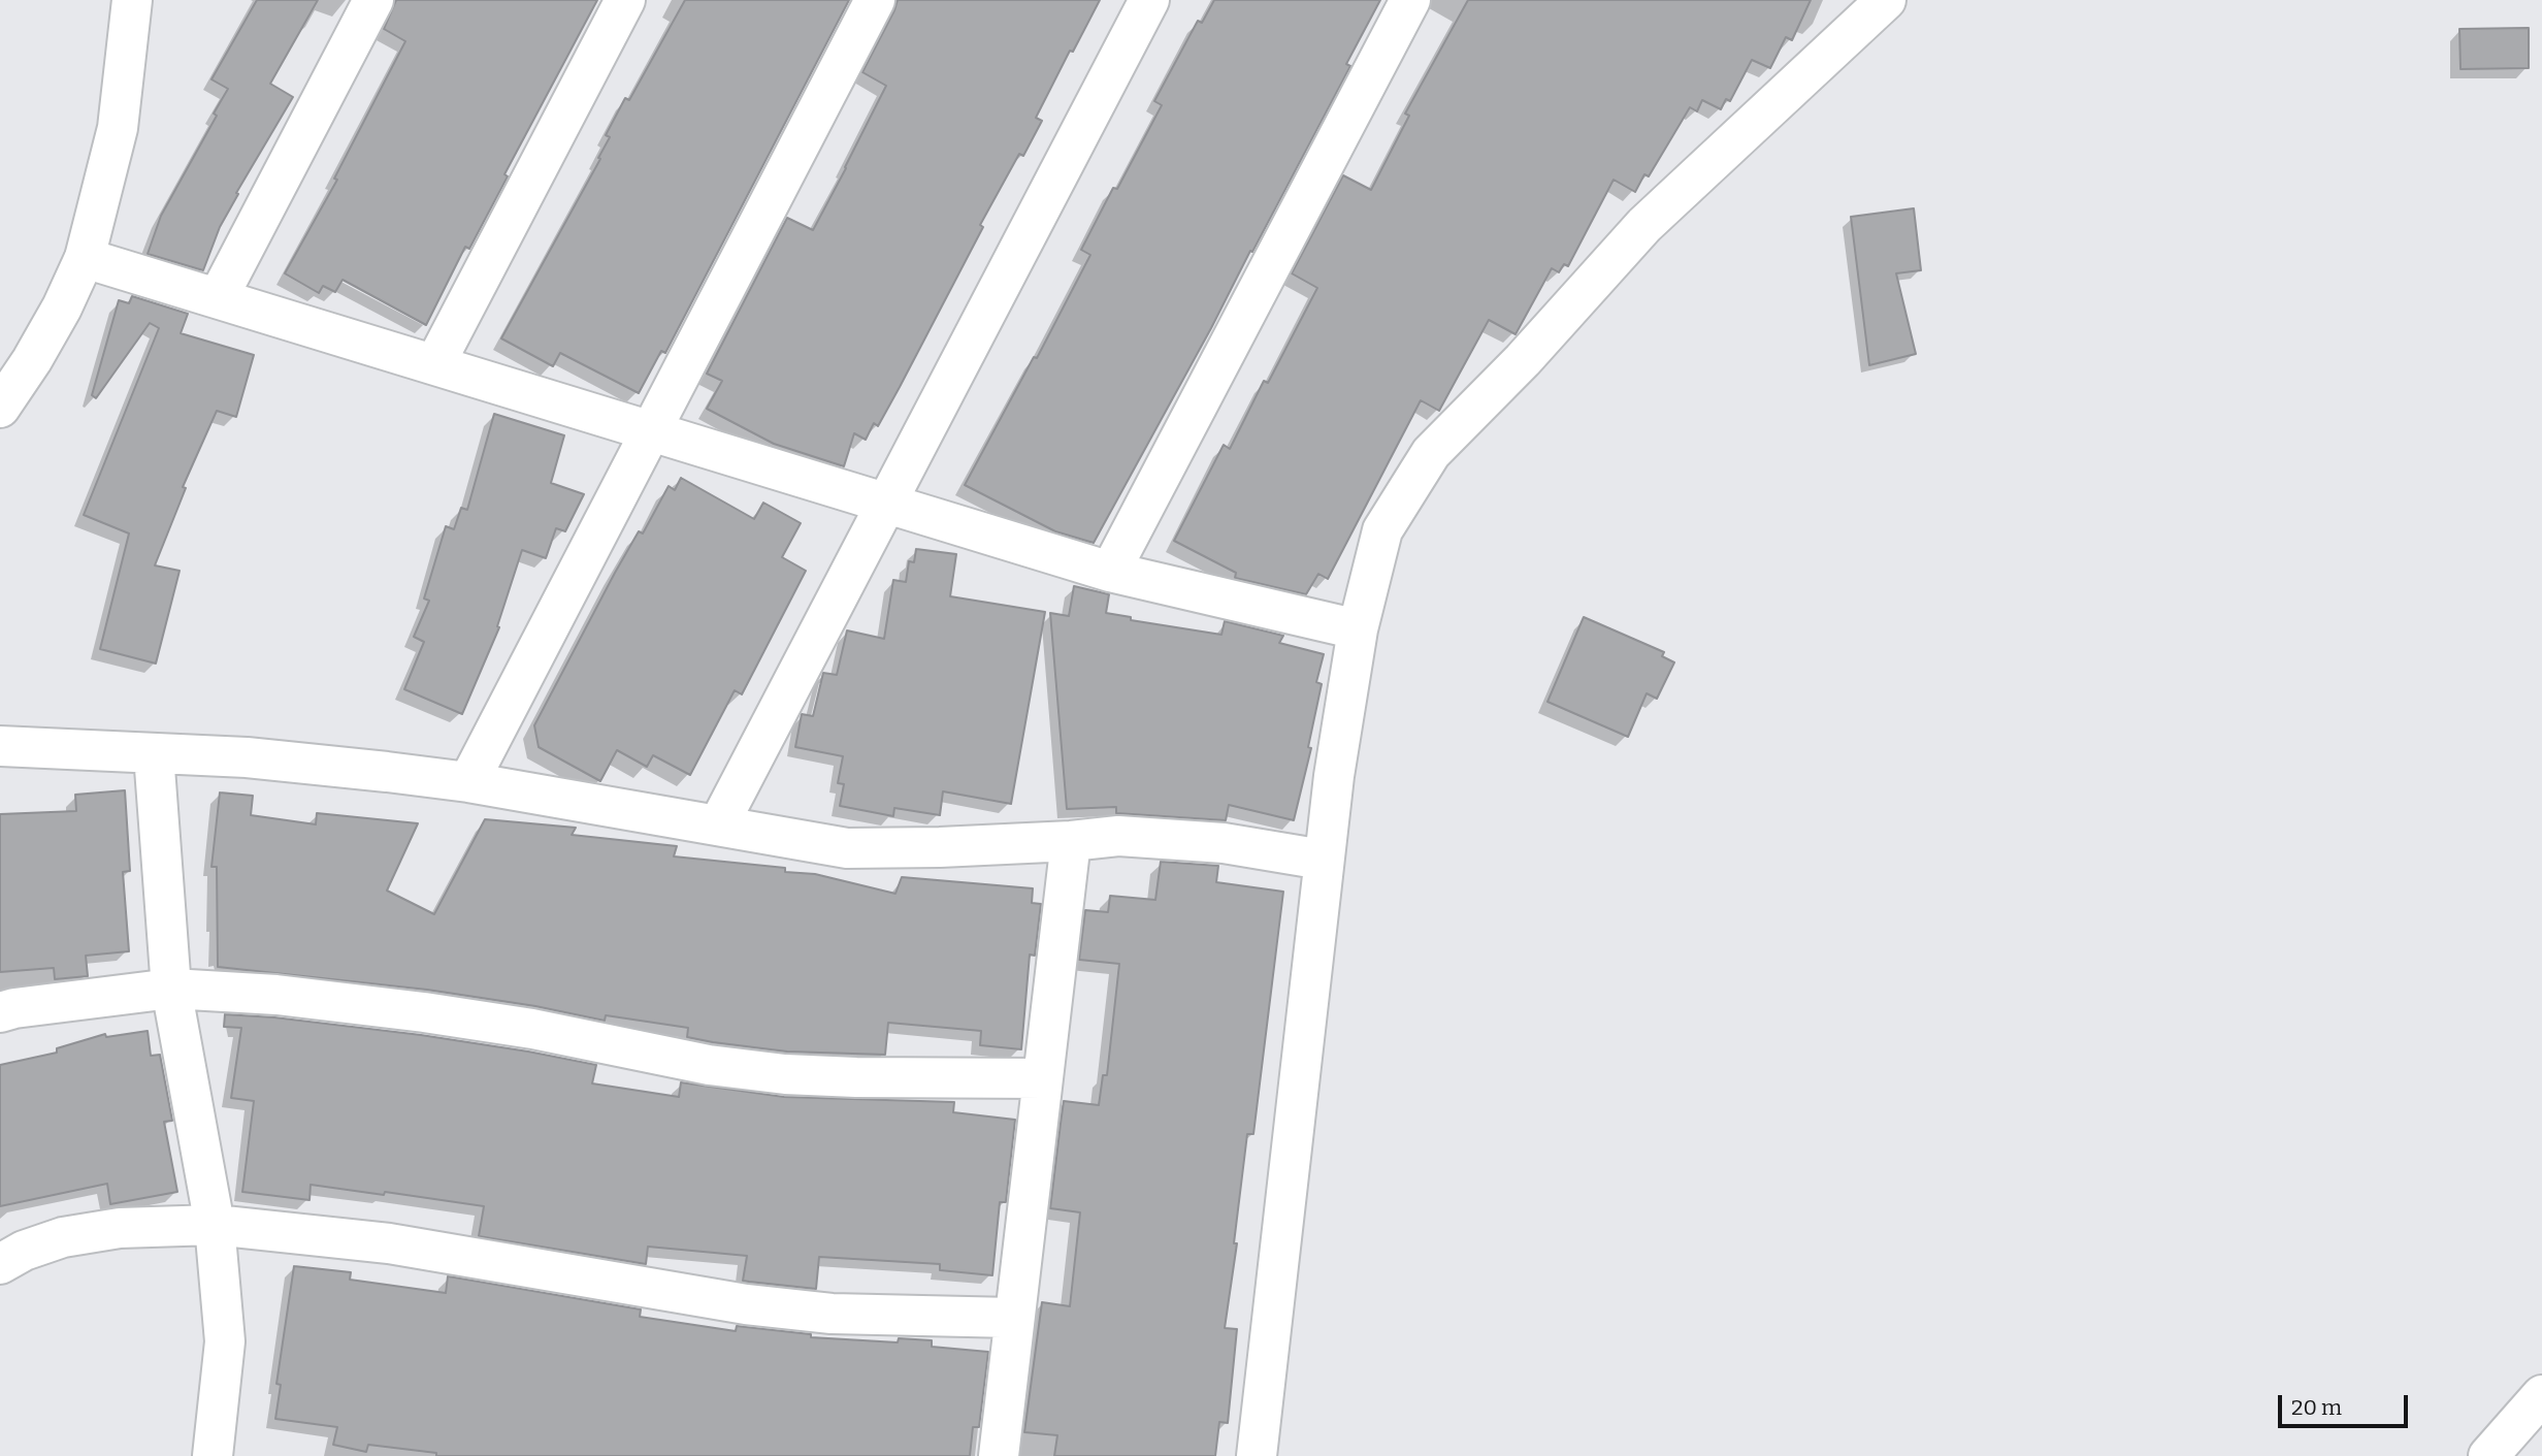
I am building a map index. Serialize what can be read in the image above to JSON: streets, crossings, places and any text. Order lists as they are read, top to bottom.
{
  "scale_bar": "20 m"
}
